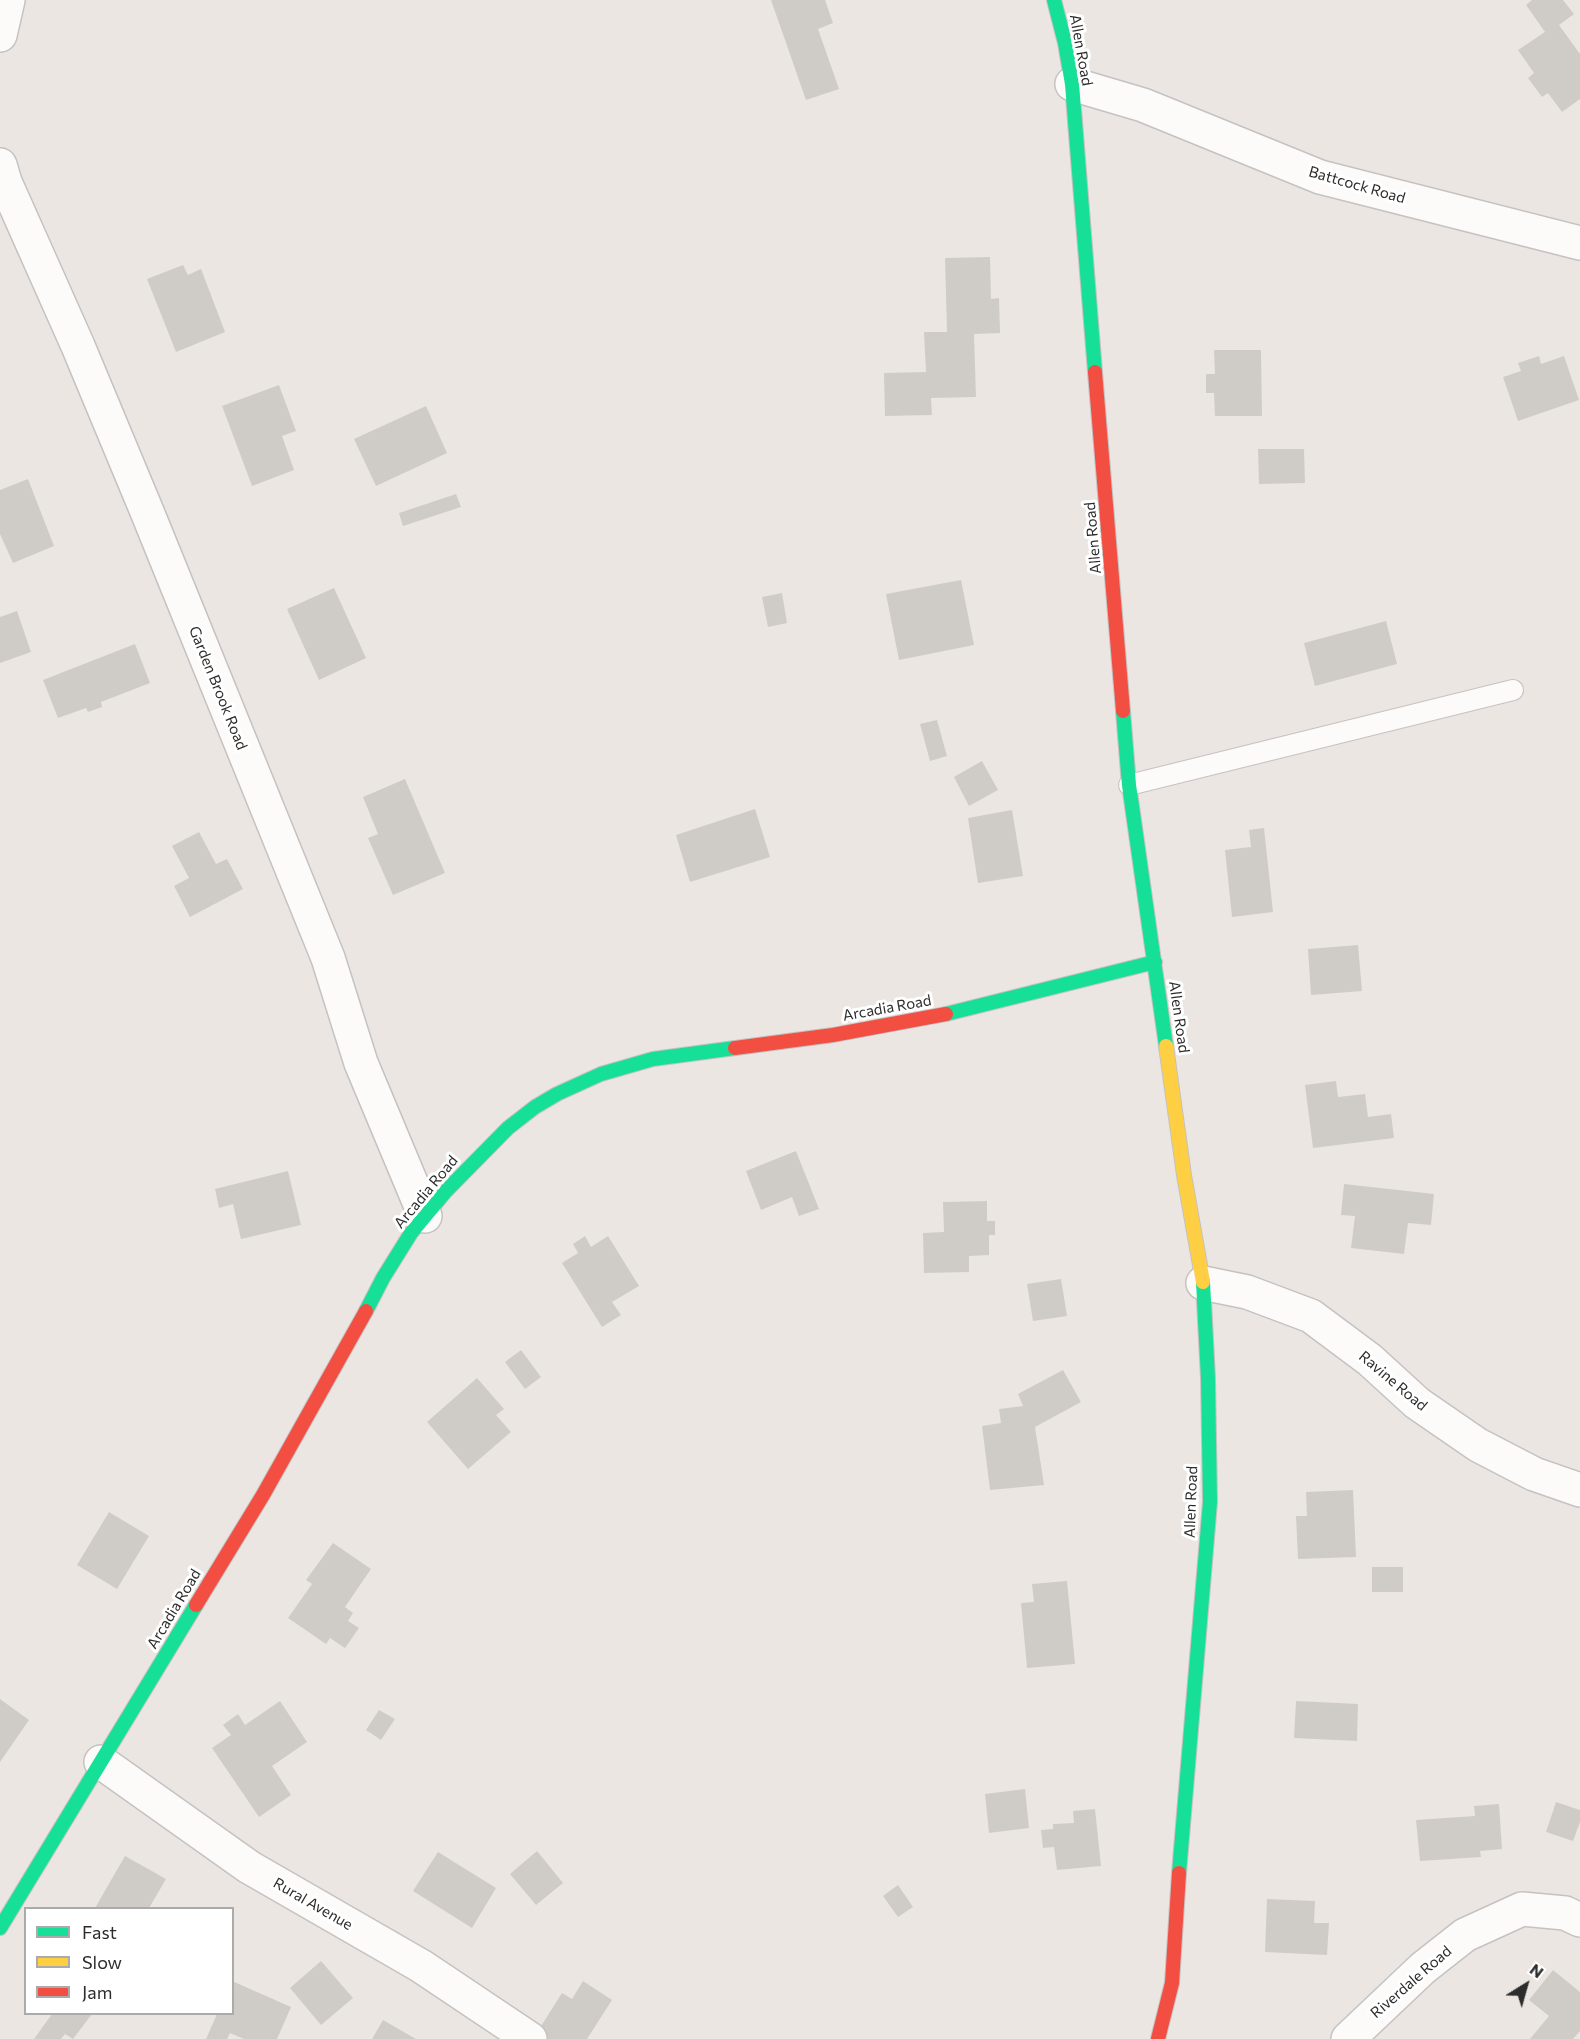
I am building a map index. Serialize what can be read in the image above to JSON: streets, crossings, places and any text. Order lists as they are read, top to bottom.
{
  "streets": {
    "street": [
      "Allen Road",
      "Battcock Road",
      "Garden Brook Road",
      "Arcadia Road",
      "Ravine Road",
      "Rural Avenue",
      "Riverdale Road"
    ]
  },
  "crossings": [
    ["Allen Road", "Battcock Road"],
    ["Allen Road", "Arcadia Road"],
    ["Allen Road", "Ravine Road"],
    ["Garden Brook Road", "Arcadia Road"],
    ["Arcadia Road", "Rural Avenue"]
  ],
  "legend": ["Fast", "Slow", "Jam"],
  "north": "top right"
}
